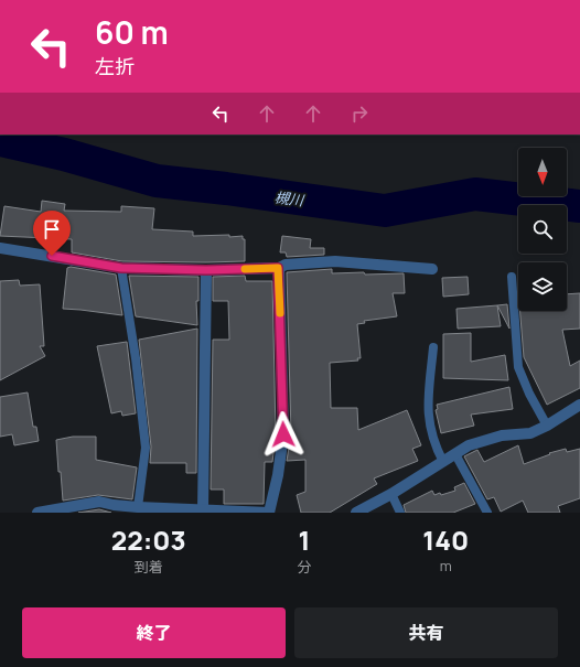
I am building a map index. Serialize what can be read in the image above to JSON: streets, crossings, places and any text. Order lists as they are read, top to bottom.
{
  "water": ["槻川"],
  "north": "bottom",
  "page": {
    "turn": ["60 m", "左折"],
    "eta": [
      "22:03",
      "到着",
      "1",
      "分",
      "140",
      "m"
    ],
    "buttons": ["終了", "共有"]
  }
}
